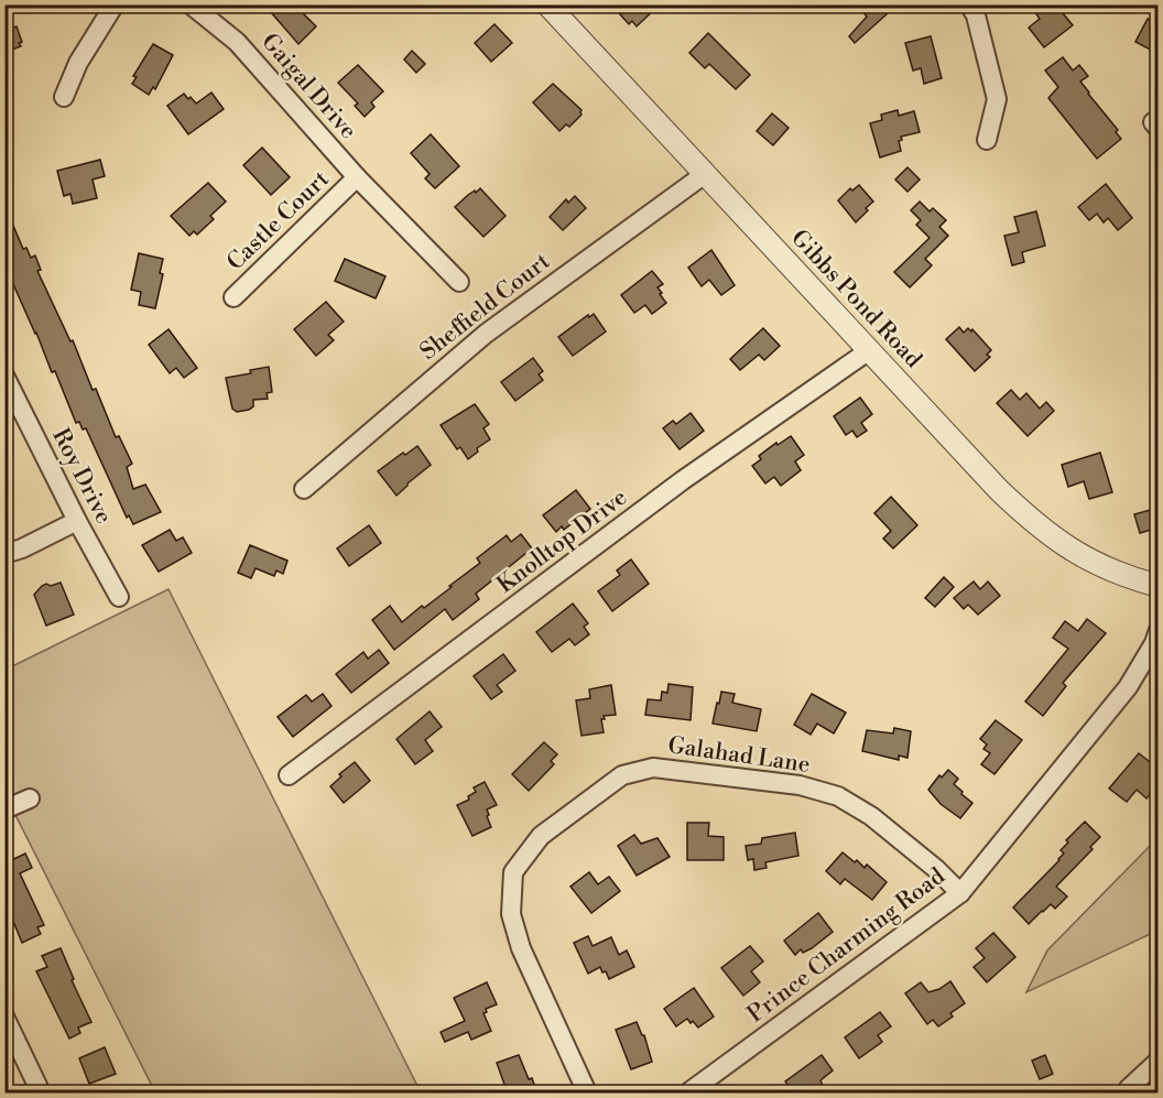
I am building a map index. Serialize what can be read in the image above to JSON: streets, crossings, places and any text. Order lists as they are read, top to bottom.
{
  "streets": {
    "street": [
      "Gaigal Drive",
      "Castle Court",
      "Gibbs Pond Road",
      "Sheffield Court",
      "Roy Drive",
      "Knolltop Drive",
      "Galahad Lane",
      "Prince Charming Road"
    ]
  },
  "crossings": [
    ["Gaigal Drive", "Castle Court"],
    ["Gibbs Pond Road", "Sheffield Court"],
    ["Gibbs Pond Road", "Knolltop Drive"],
    ["Galahad Lane", "Prince Charming Road"]
  ]
}
